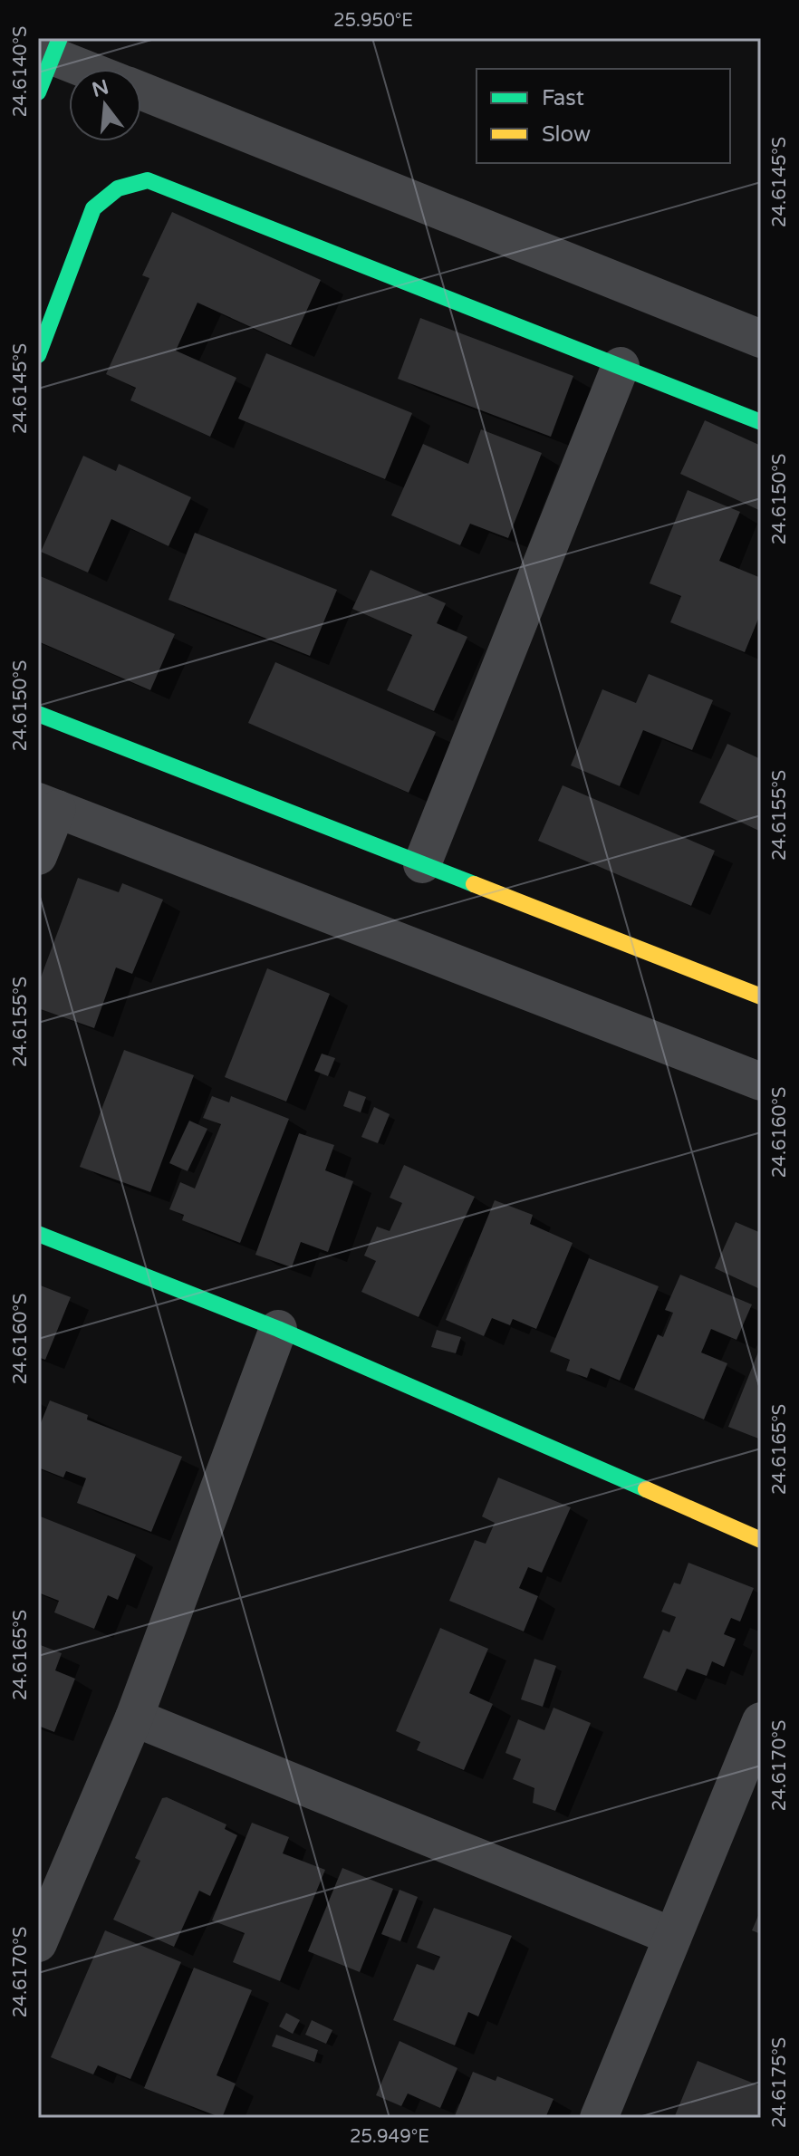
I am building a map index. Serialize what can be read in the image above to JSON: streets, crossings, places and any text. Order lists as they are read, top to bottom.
{
  "legend": ["Fast", "Slow"],
  "north": "top",
  "coordinates": [
    "25.950°E",
    "24.6140°S",
    "24.6145°S",
    "24.6150°S",
    "24.6155°S",
    "24.6160°S",
    "24.6165°S",
    "24.6170°S",
    "24.6175°S",
    "25.949°E"
  ]
}
